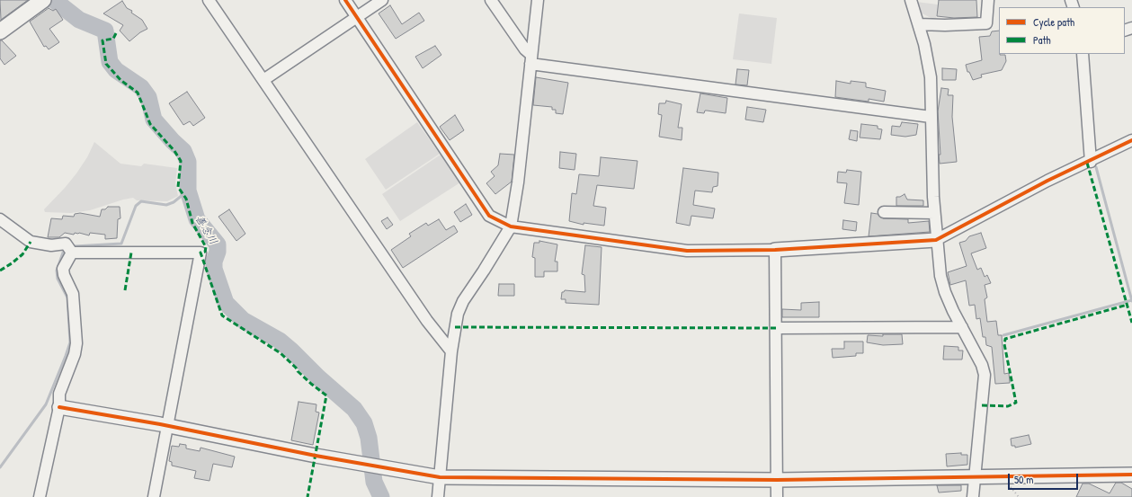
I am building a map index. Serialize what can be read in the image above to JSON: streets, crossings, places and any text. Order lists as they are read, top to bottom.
{
  "water": ["善念川"],
  "legend": ["Cycle path", "Path"],
  "scale_bar": "50 m"
}
